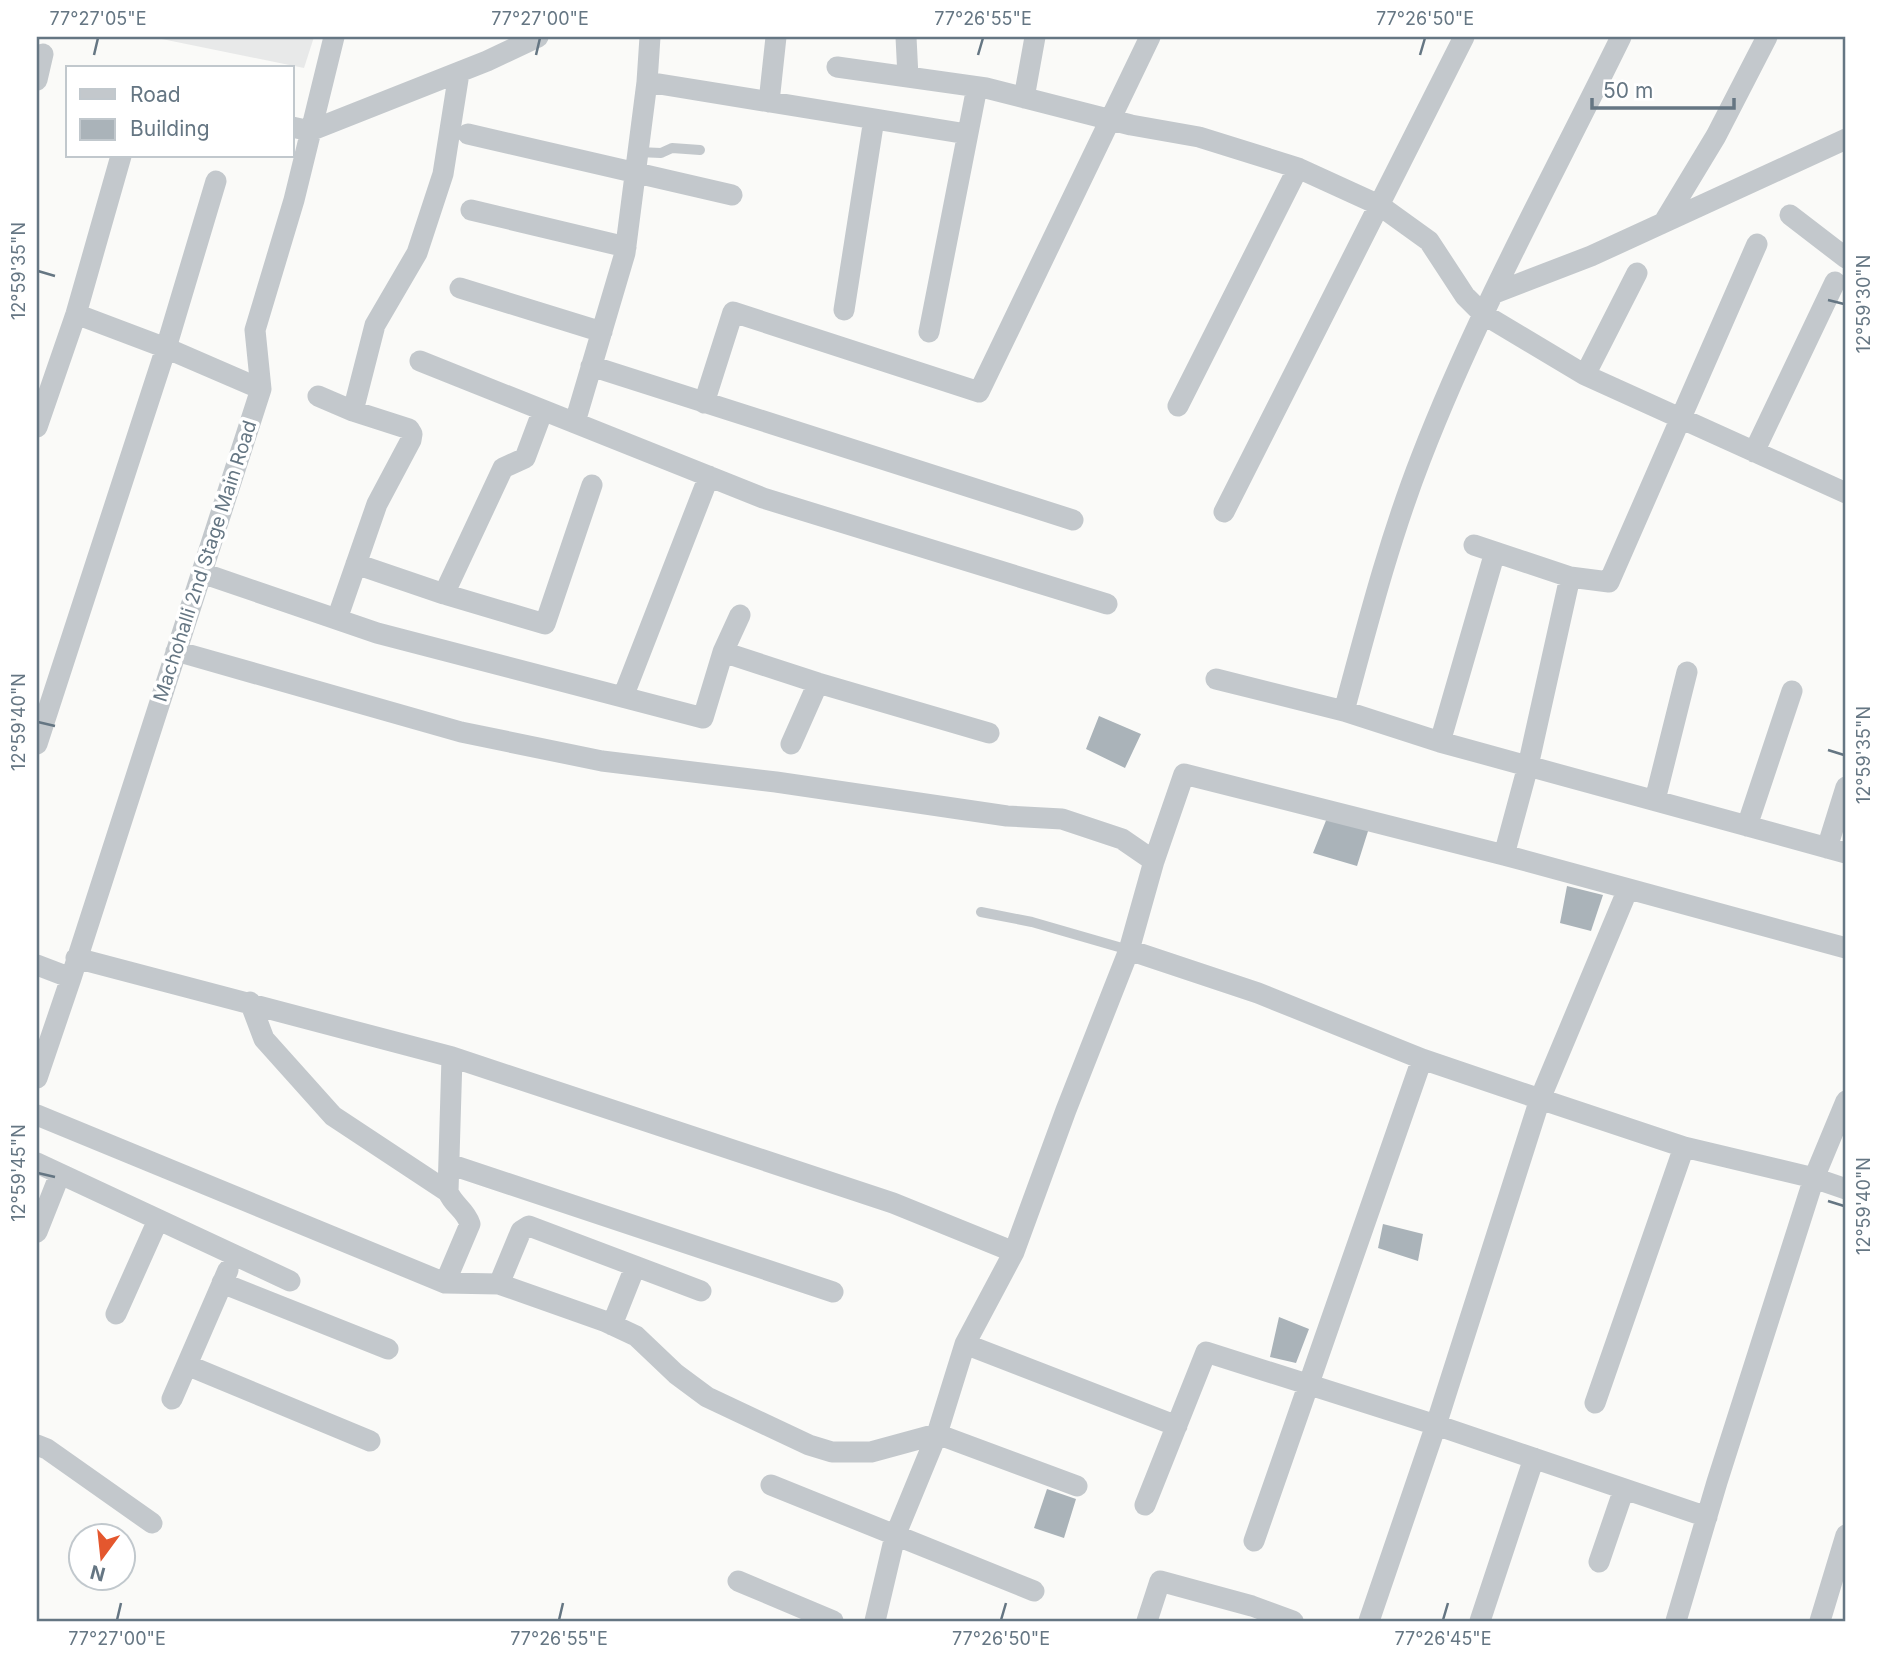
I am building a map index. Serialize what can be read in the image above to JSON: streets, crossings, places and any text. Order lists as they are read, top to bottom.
{
  "streets": {
    "street": ["Machohalli 2nd Stage Main Road"]
  },
  "legend": ["Road", "Building"],
  "scale_bar": "50 m",
  "north": "bottom",
  "coordinates": [
    "77°27'05\"E",
    "77°27'00\"E",
    "77°26'55\"E",
    "77°26'50\"E",
    "12°59'35\"N",
    "12°59'30\"N",
    "12°59'40\"N",
    "12°59'45\"N",
    "77°26'45\"E"
  ]
}
